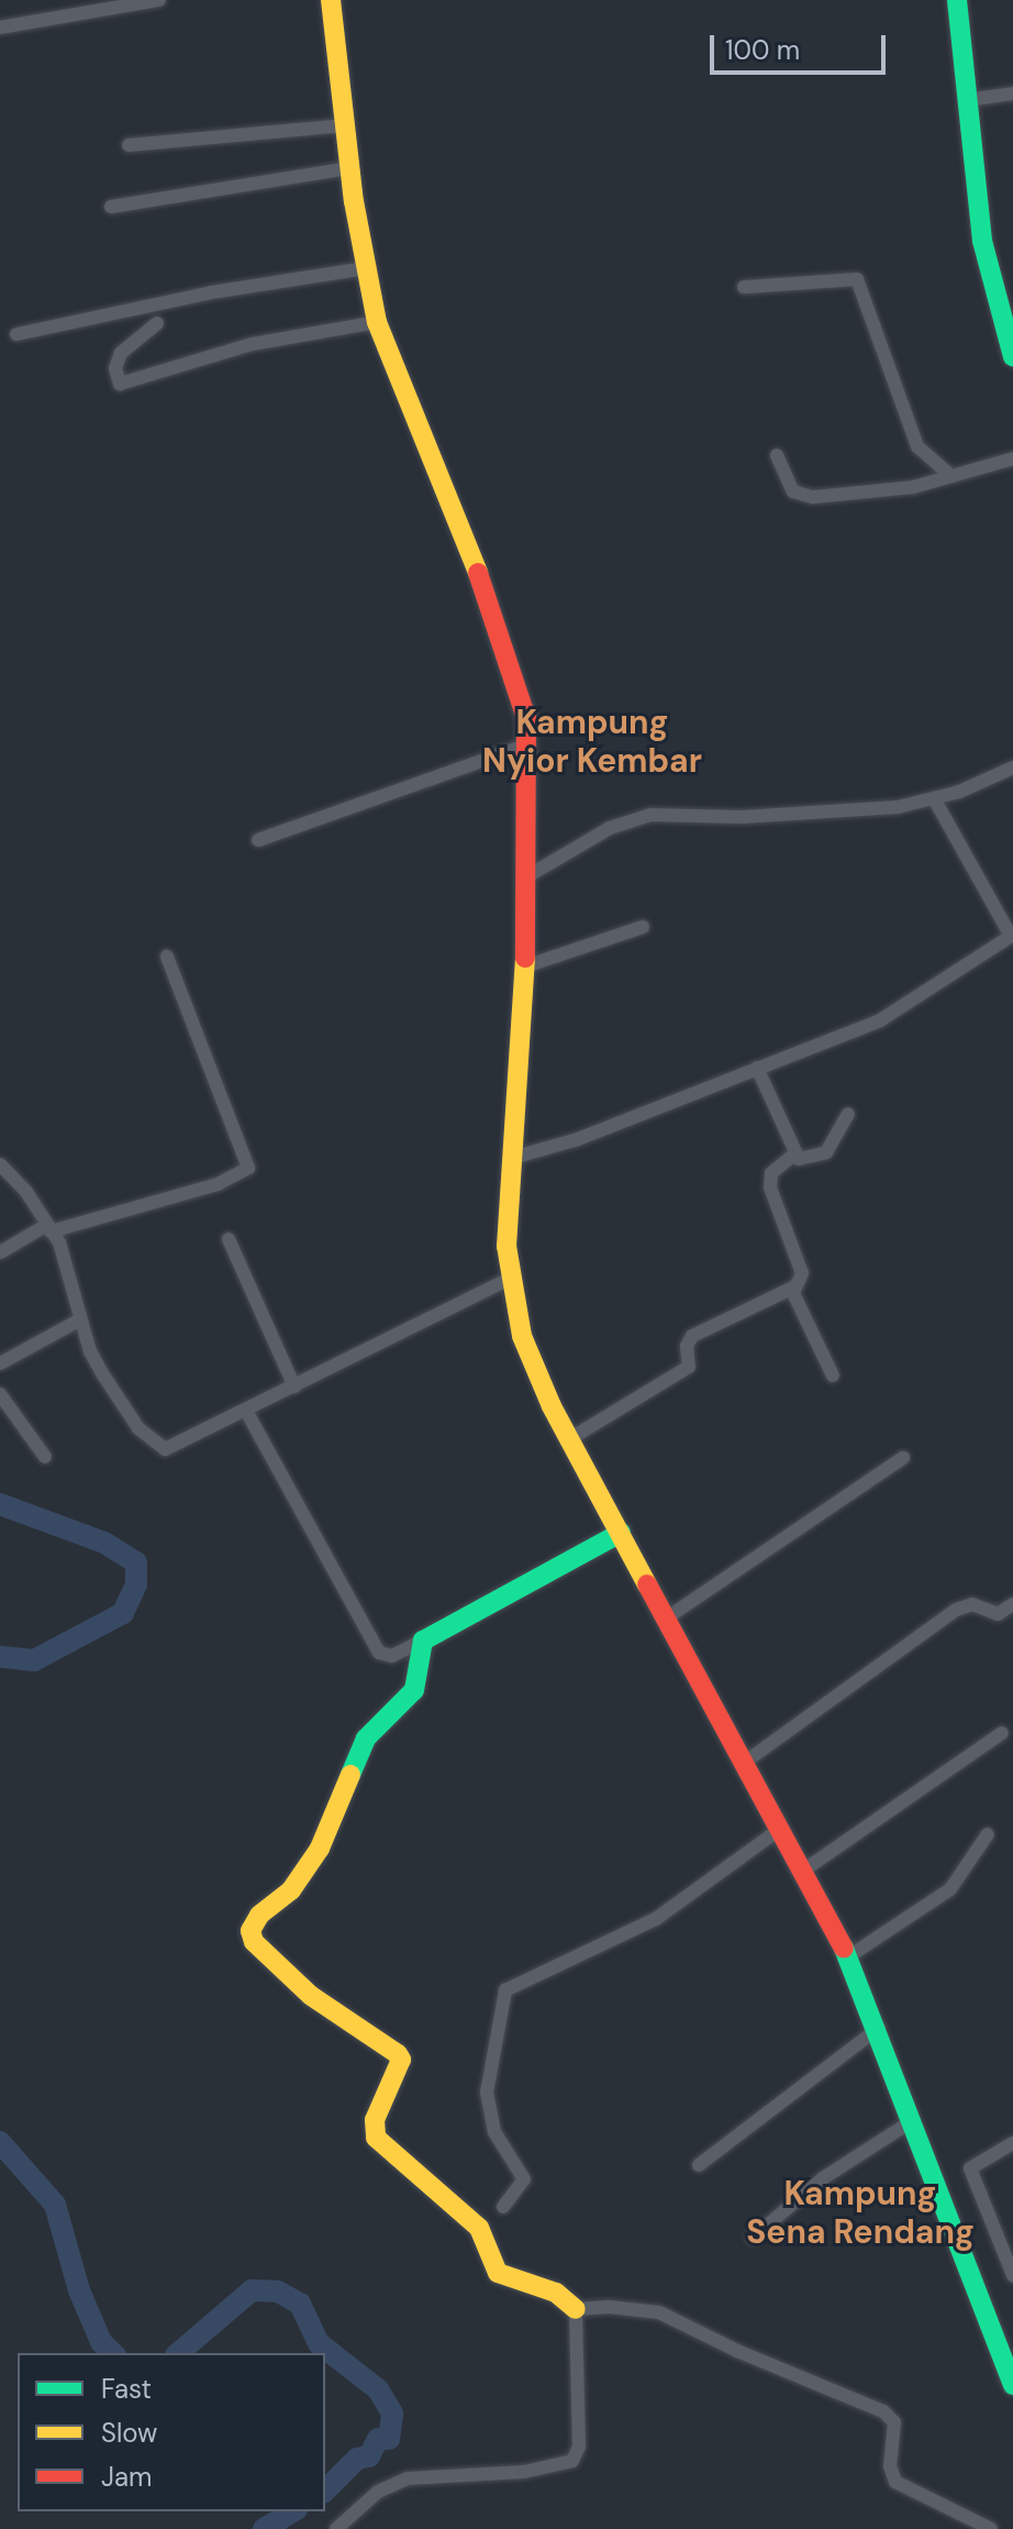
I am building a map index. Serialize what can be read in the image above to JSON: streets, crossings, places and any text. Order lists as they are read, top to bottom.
{
  "districts": ["Kampung Nyior Kembar", "Kampung Sena Rendang"],
  "legend": ["Fast", "Slow", "Jam"],
  "scale_bar": "100 m"
}
